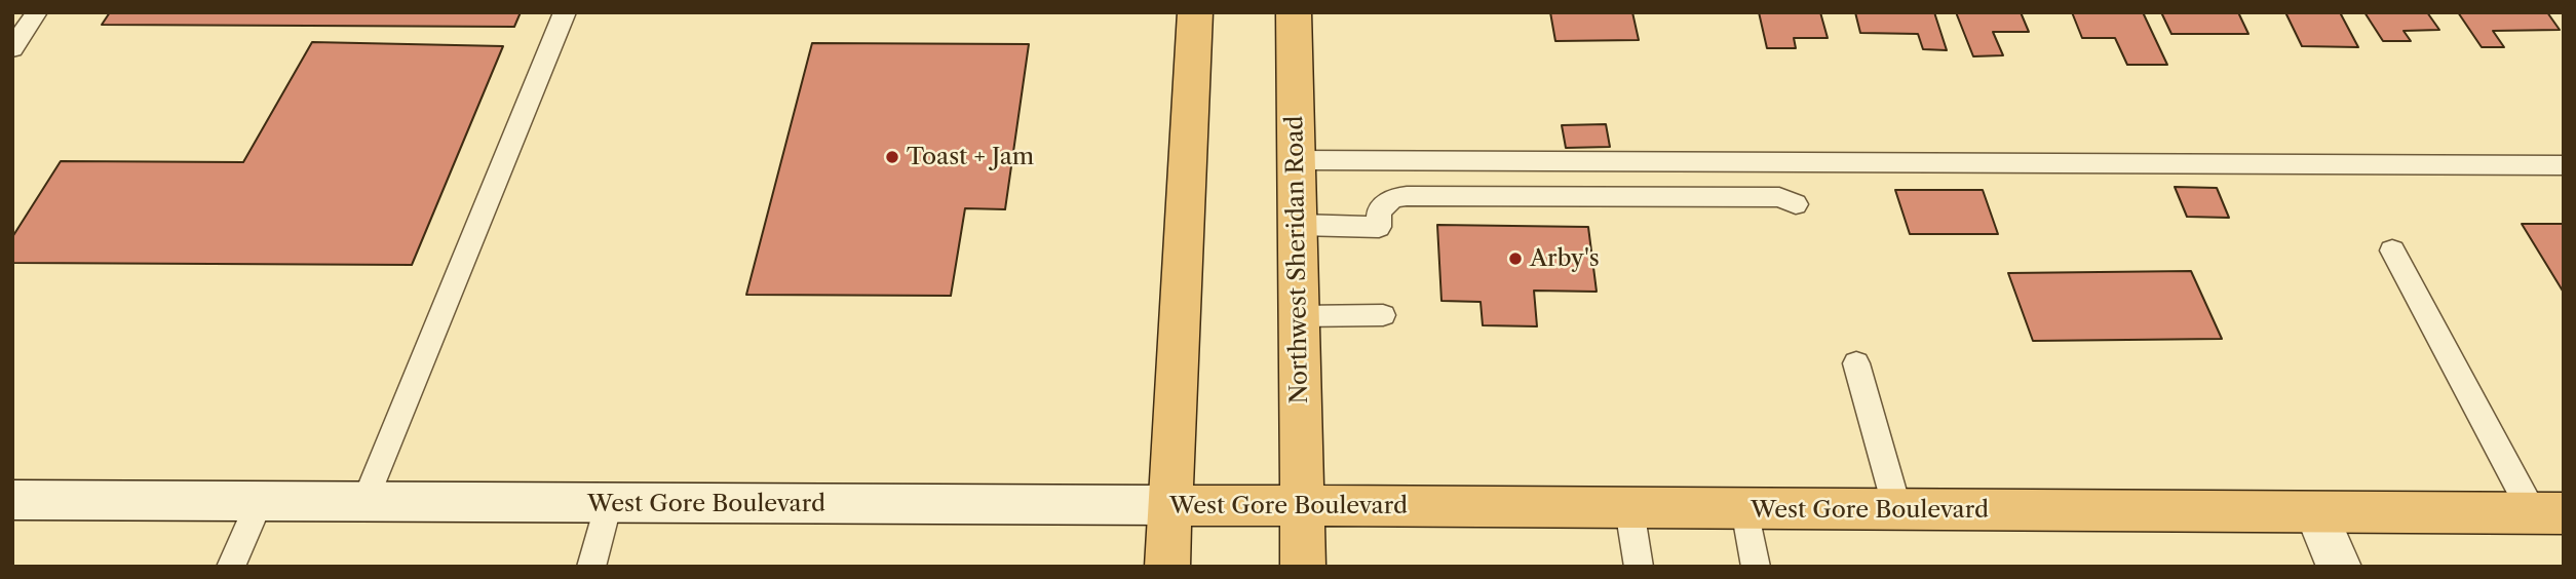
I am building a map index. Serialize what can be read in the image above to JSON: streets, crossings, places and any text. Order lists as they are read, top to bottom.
{
  "streets": {
    "main road": ["Northwest Sheridan Road", "West Gore Boulevard"]
  },
  "crossings": [
    ["Northwest Sheridan Road", "West Gore Boulevard"]
  ],
  "places": ["Toast + Jam", "Arby's"]
}
